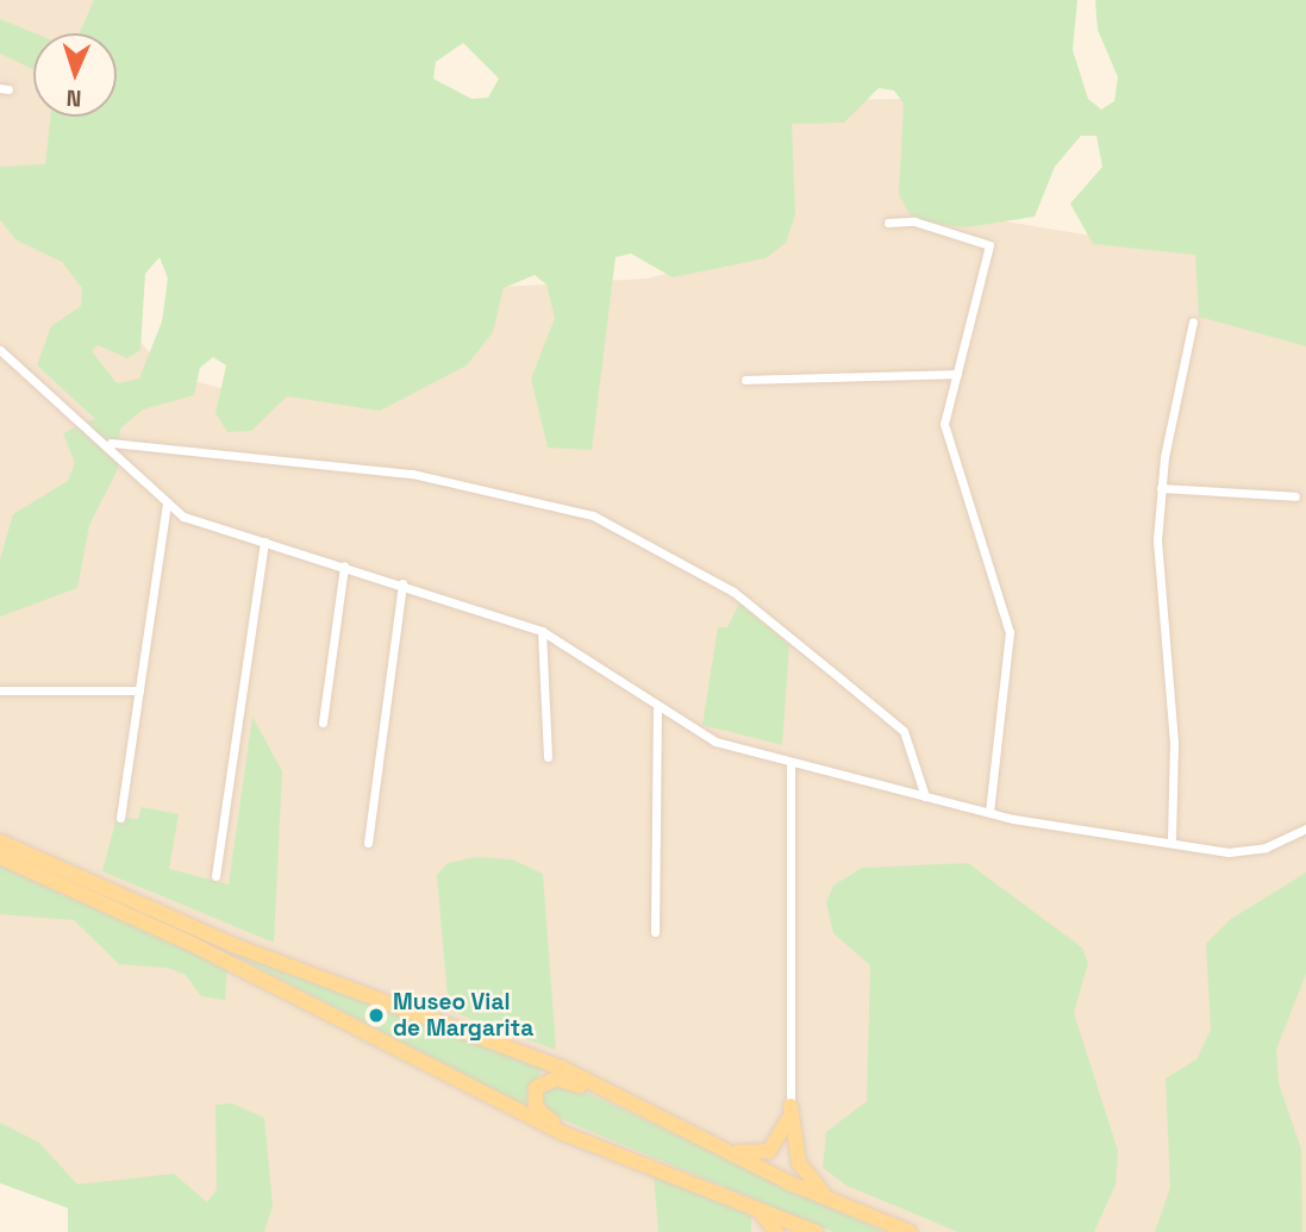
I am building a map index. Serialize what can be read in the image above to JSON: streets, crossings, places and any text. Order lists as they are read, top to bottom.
{
  "places": ["Museo Vial de Margarita"],
  "north": "bottom"
}
